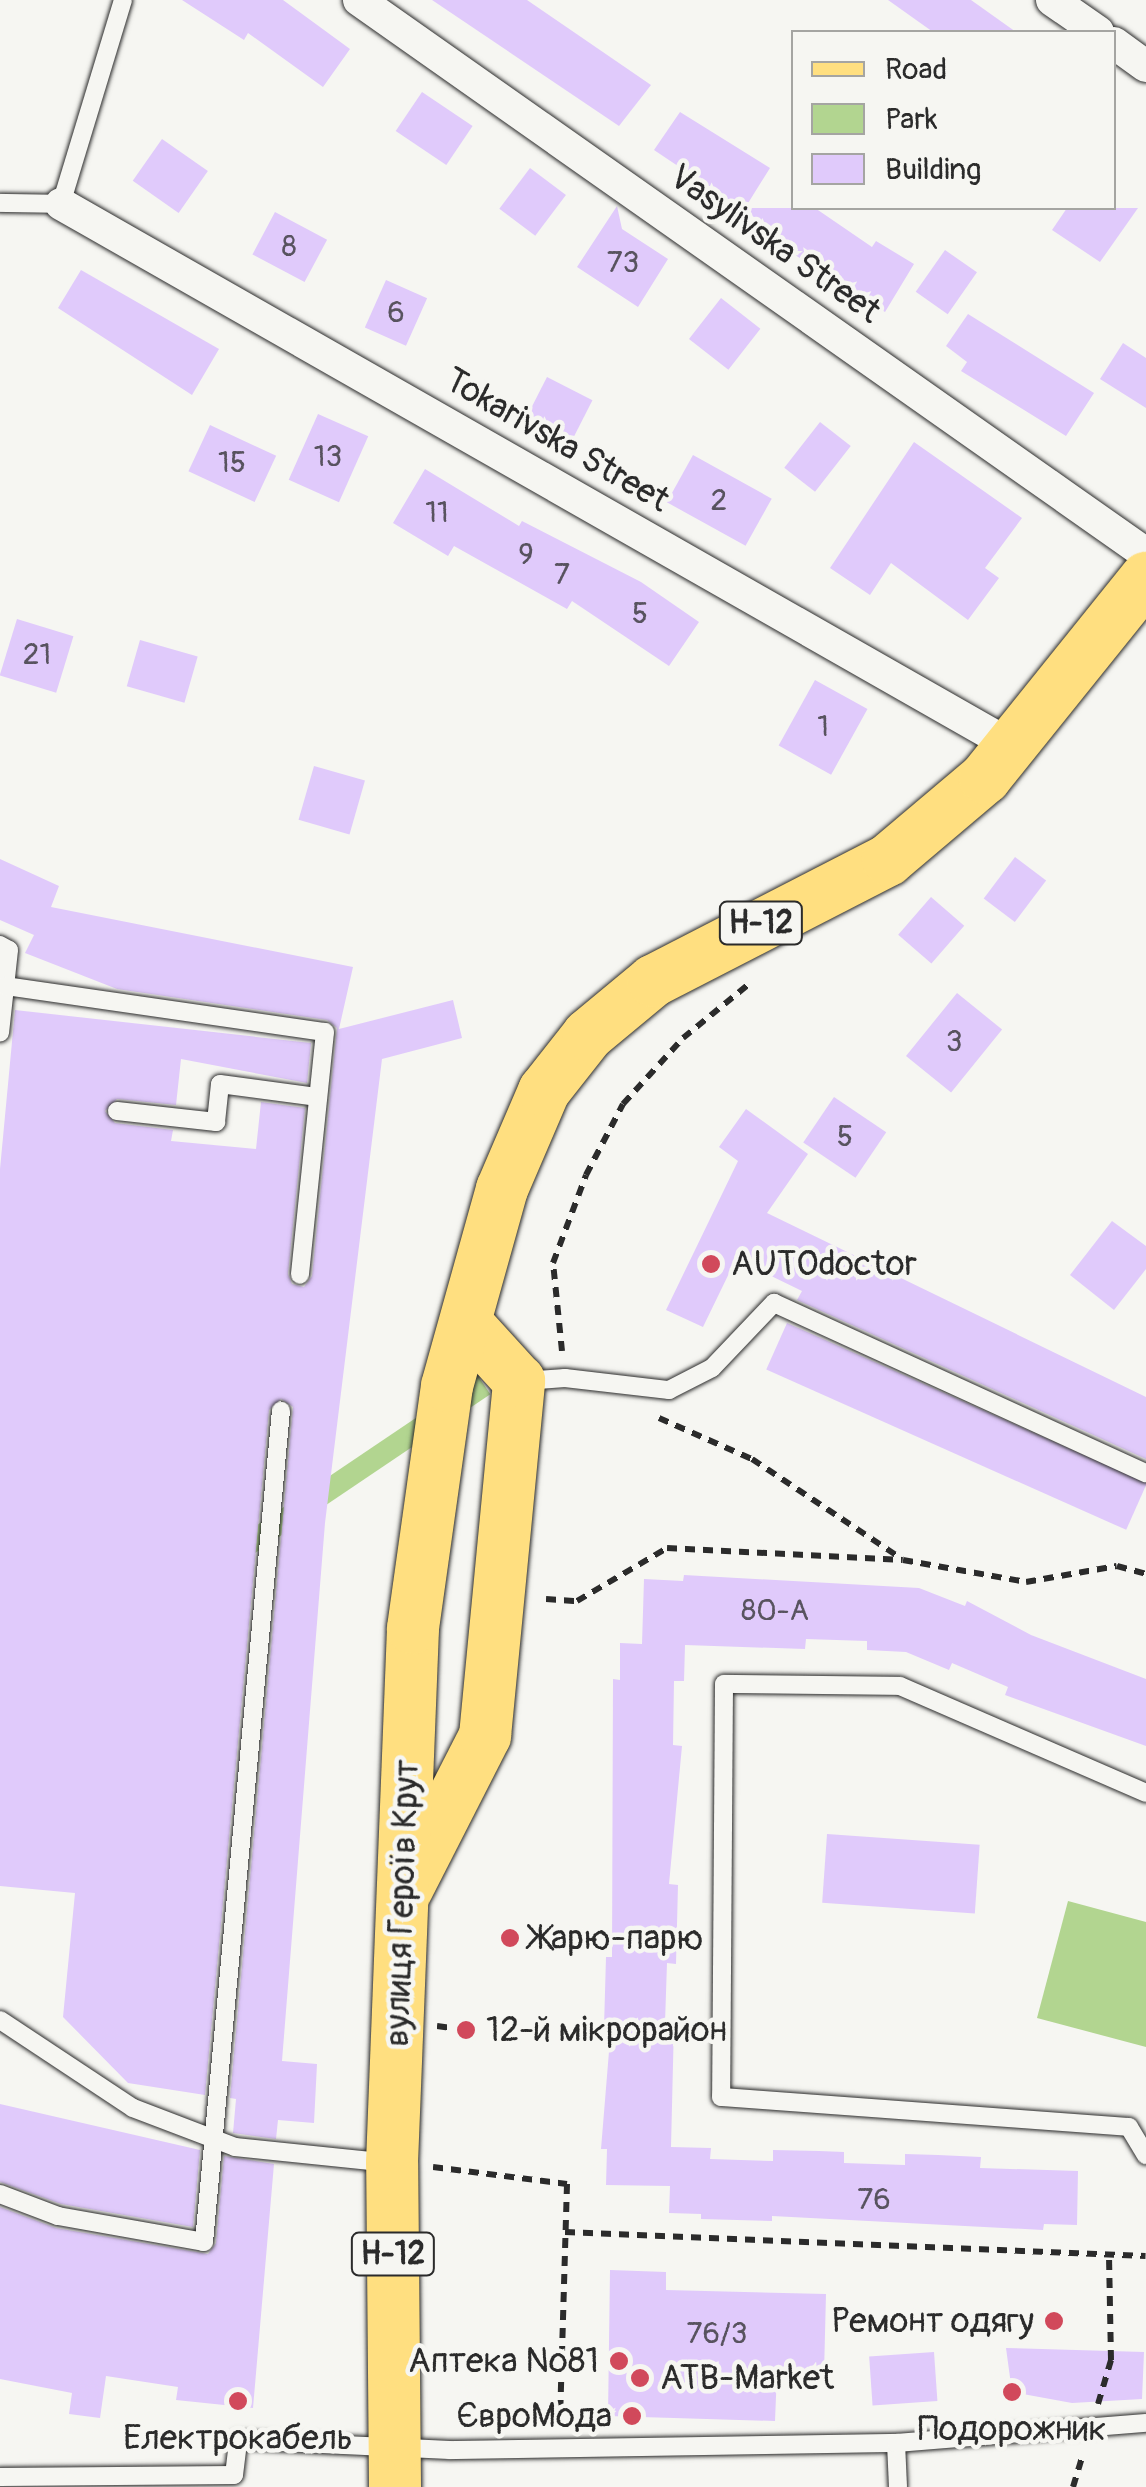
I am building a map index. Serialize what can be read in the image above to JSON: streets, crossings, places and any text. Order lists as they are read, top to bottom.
{
  "streets": {
    "main road": ["Н-12", "вулиця Героїв Крут"],
    "street": ["Vasylivska Street", "Tokarivska Street"]
  },
  "crossings": [
    ["Tokarivska Street", "Н-12"],
    ["Н-12", "вулиця Героїв Крут"]
  ],
  "places": [
    "AUTOdoctor",
    "Жарю-парю",
    "12-й мікрорайон",
    "Ремонт одягу",
    "Аптека №81",
    "ATB-Market",
    "Подорожник",
    "Електрокабель",
    "ЄвроМода"
  ],
  "house_numbers": [
    "8",
    "73",
    "6",
    "13",
    "15",
    "2",
    "11",
    "9",
    "7",
    "5",
    "21",
    "1",
    "3",
    "5",
    "80-А",
    "76",
    "76/3"
  ],
  "legend": ["Road", "Park", "Building"]
}
